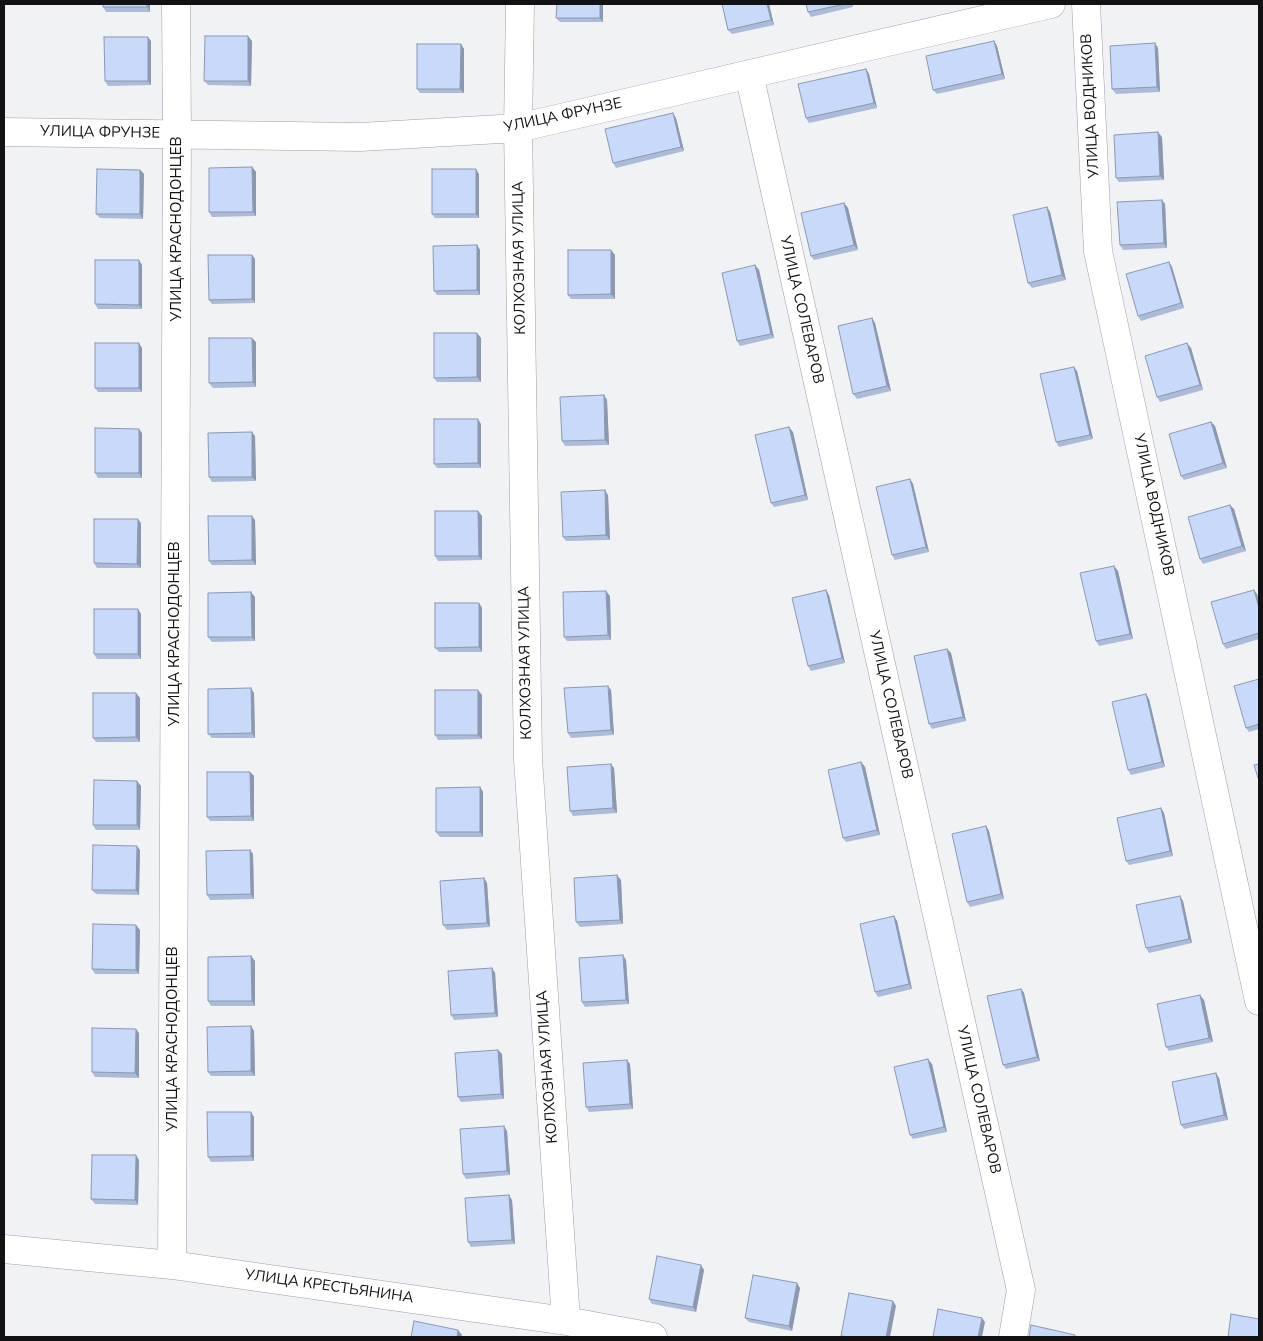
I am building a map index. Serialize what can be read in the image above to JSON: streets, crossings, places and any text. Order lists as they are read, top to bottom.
{
  "streets": {
    "street": [
      "УЛИЦА ВОДНИКОВ",
      "УЛИЦА ФРУНЗЕ",
      "УЛИЦА КРАСНОДОНЦЕВ",
      "КОЛХОЗНАЯ УЛИЦА",
      "УЛИЦА СОЛЕВАРОВ",
      "УЛИЦА КРЕСТЬЯНИНА"
    ]
  },
  "crossings": [
    ["УЛИЦА ФРУНЗЕ", "УЛИЦА КРАСНОДОНЦЕВ"],
    ["УЛИЦА ФРУНЗЕ", "КОЛХОЗНАЯ УЛИЦА"],
    ["УЛИЦА ФРУНЗЕ", "УЛИЦА СОЛЕВАРОВ"],
    ["УЛИЦА КРАСНОДОНЦЕВ", "УЛИЦА КРЕСТЬЯНИНА"],
    ["КОЛХОЗНАЯ УЛИЦА", "УЛИЦА КРЕСТЬЯНИНА"]
  ]
}
